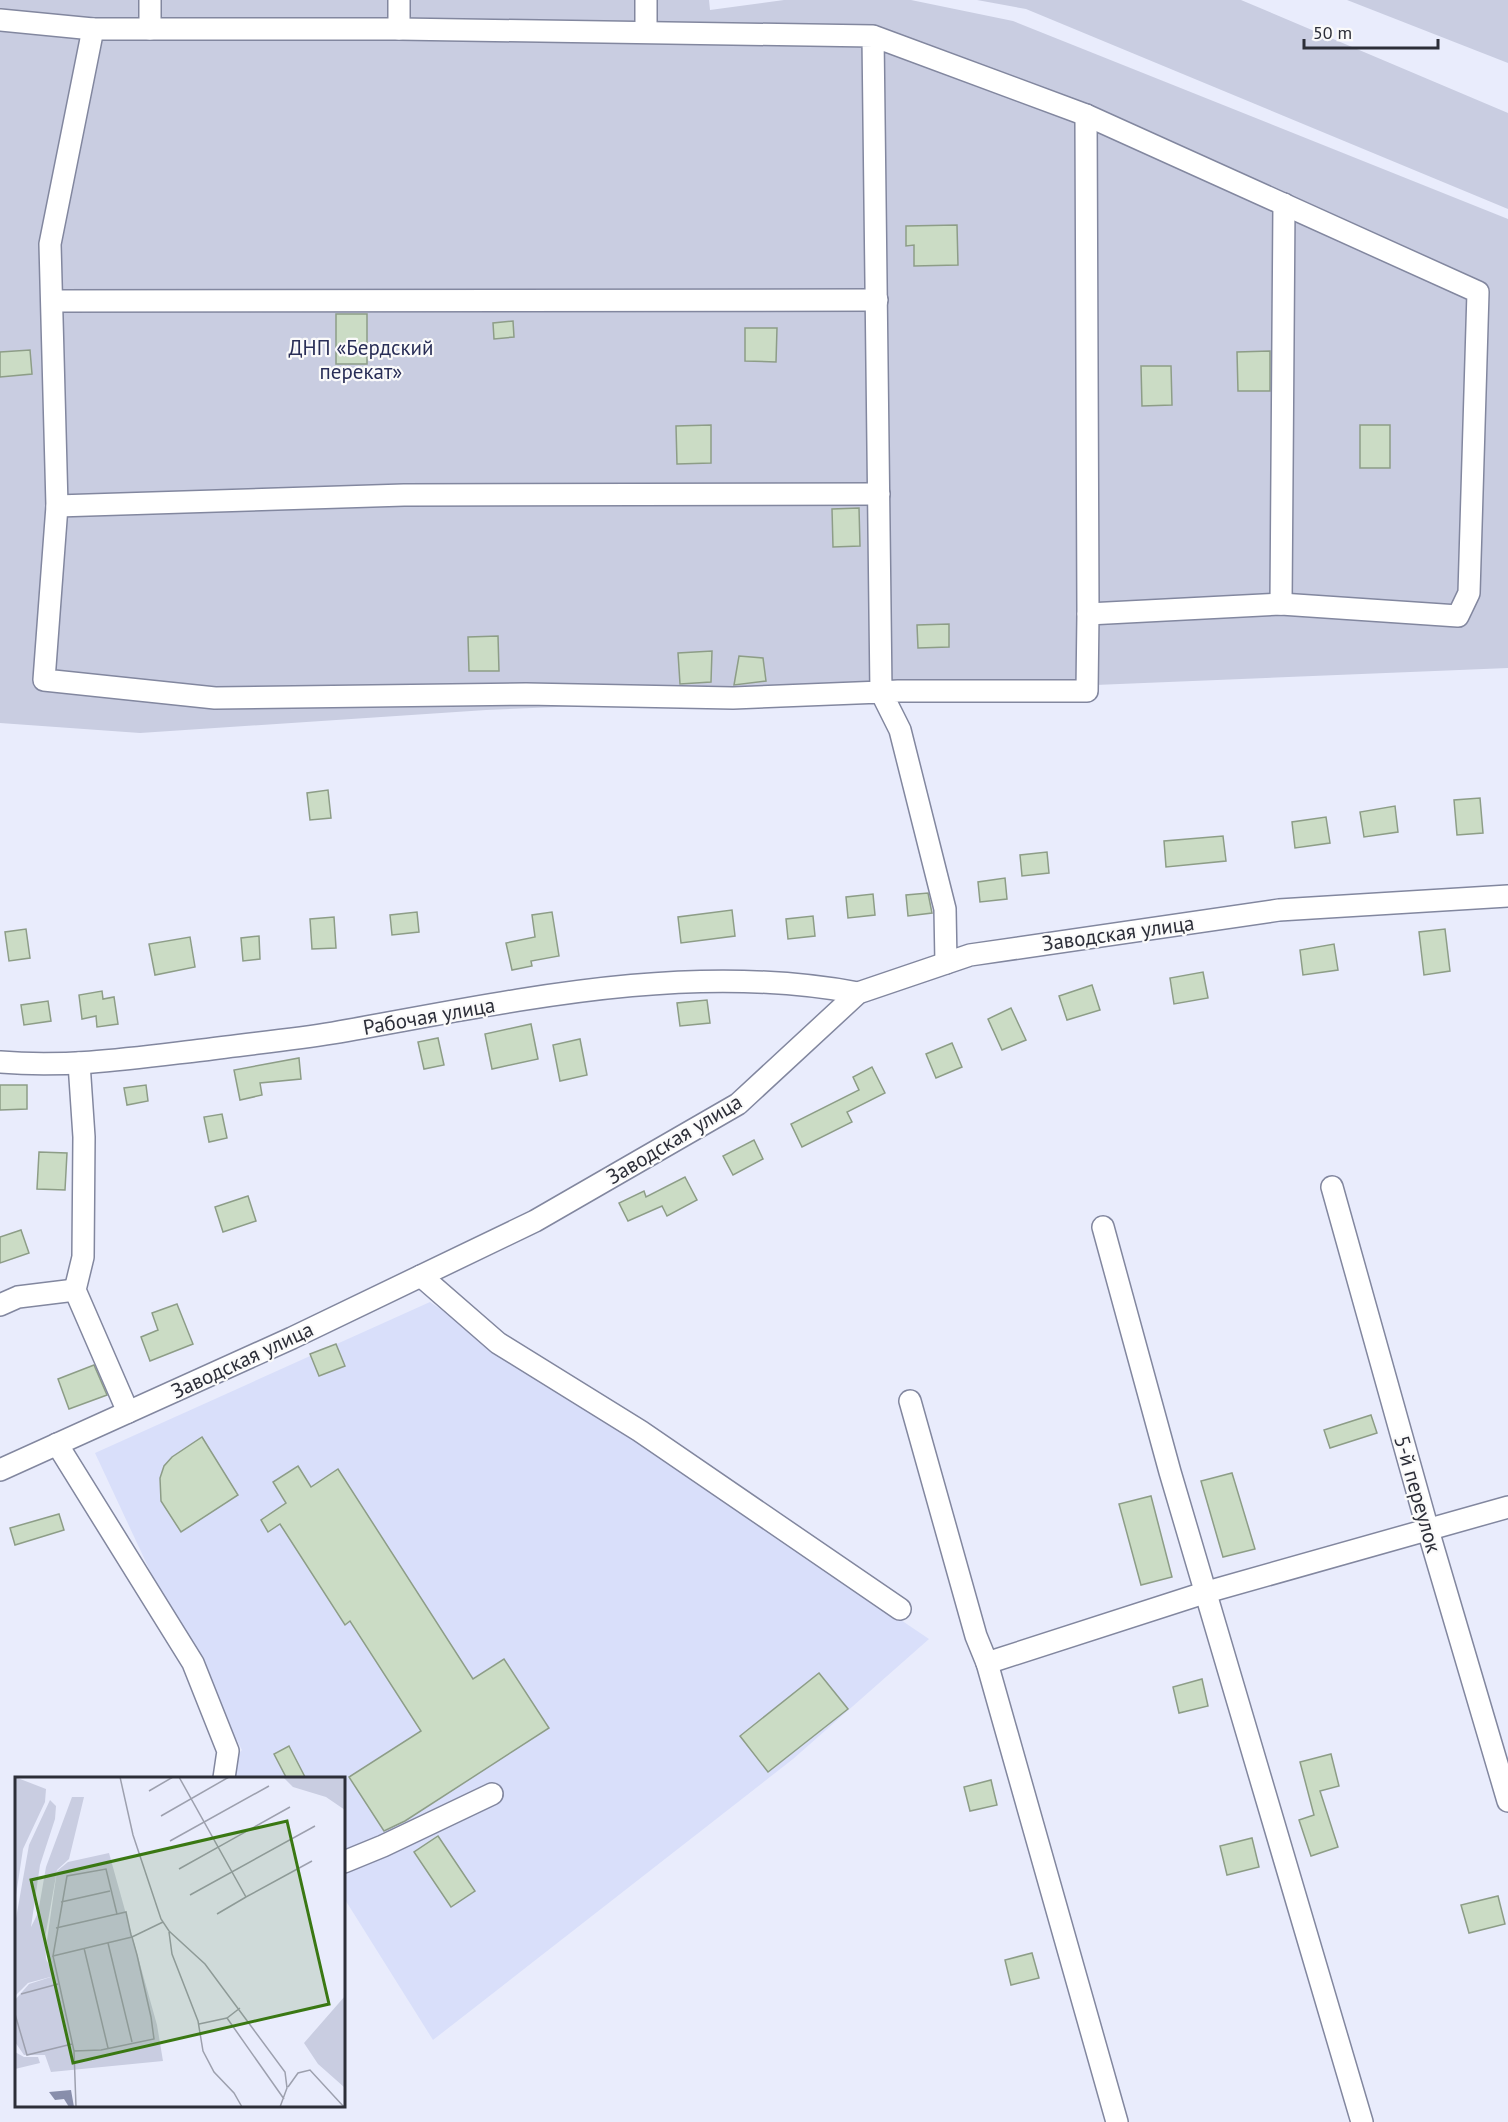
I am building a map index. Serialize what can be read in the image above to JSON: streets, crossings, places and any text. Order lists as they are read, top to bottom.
{
  "streets": {
    "street": ["Заводская улица", "Рабочая улица", "5-й переулок"]
  },
  "crossings": [
    ["Заводская улица", "Рабочая улица"]
  ],
  "parks": ["ДНП «Бердский перекат»"],
  "scale_bar": "50 m"
}
